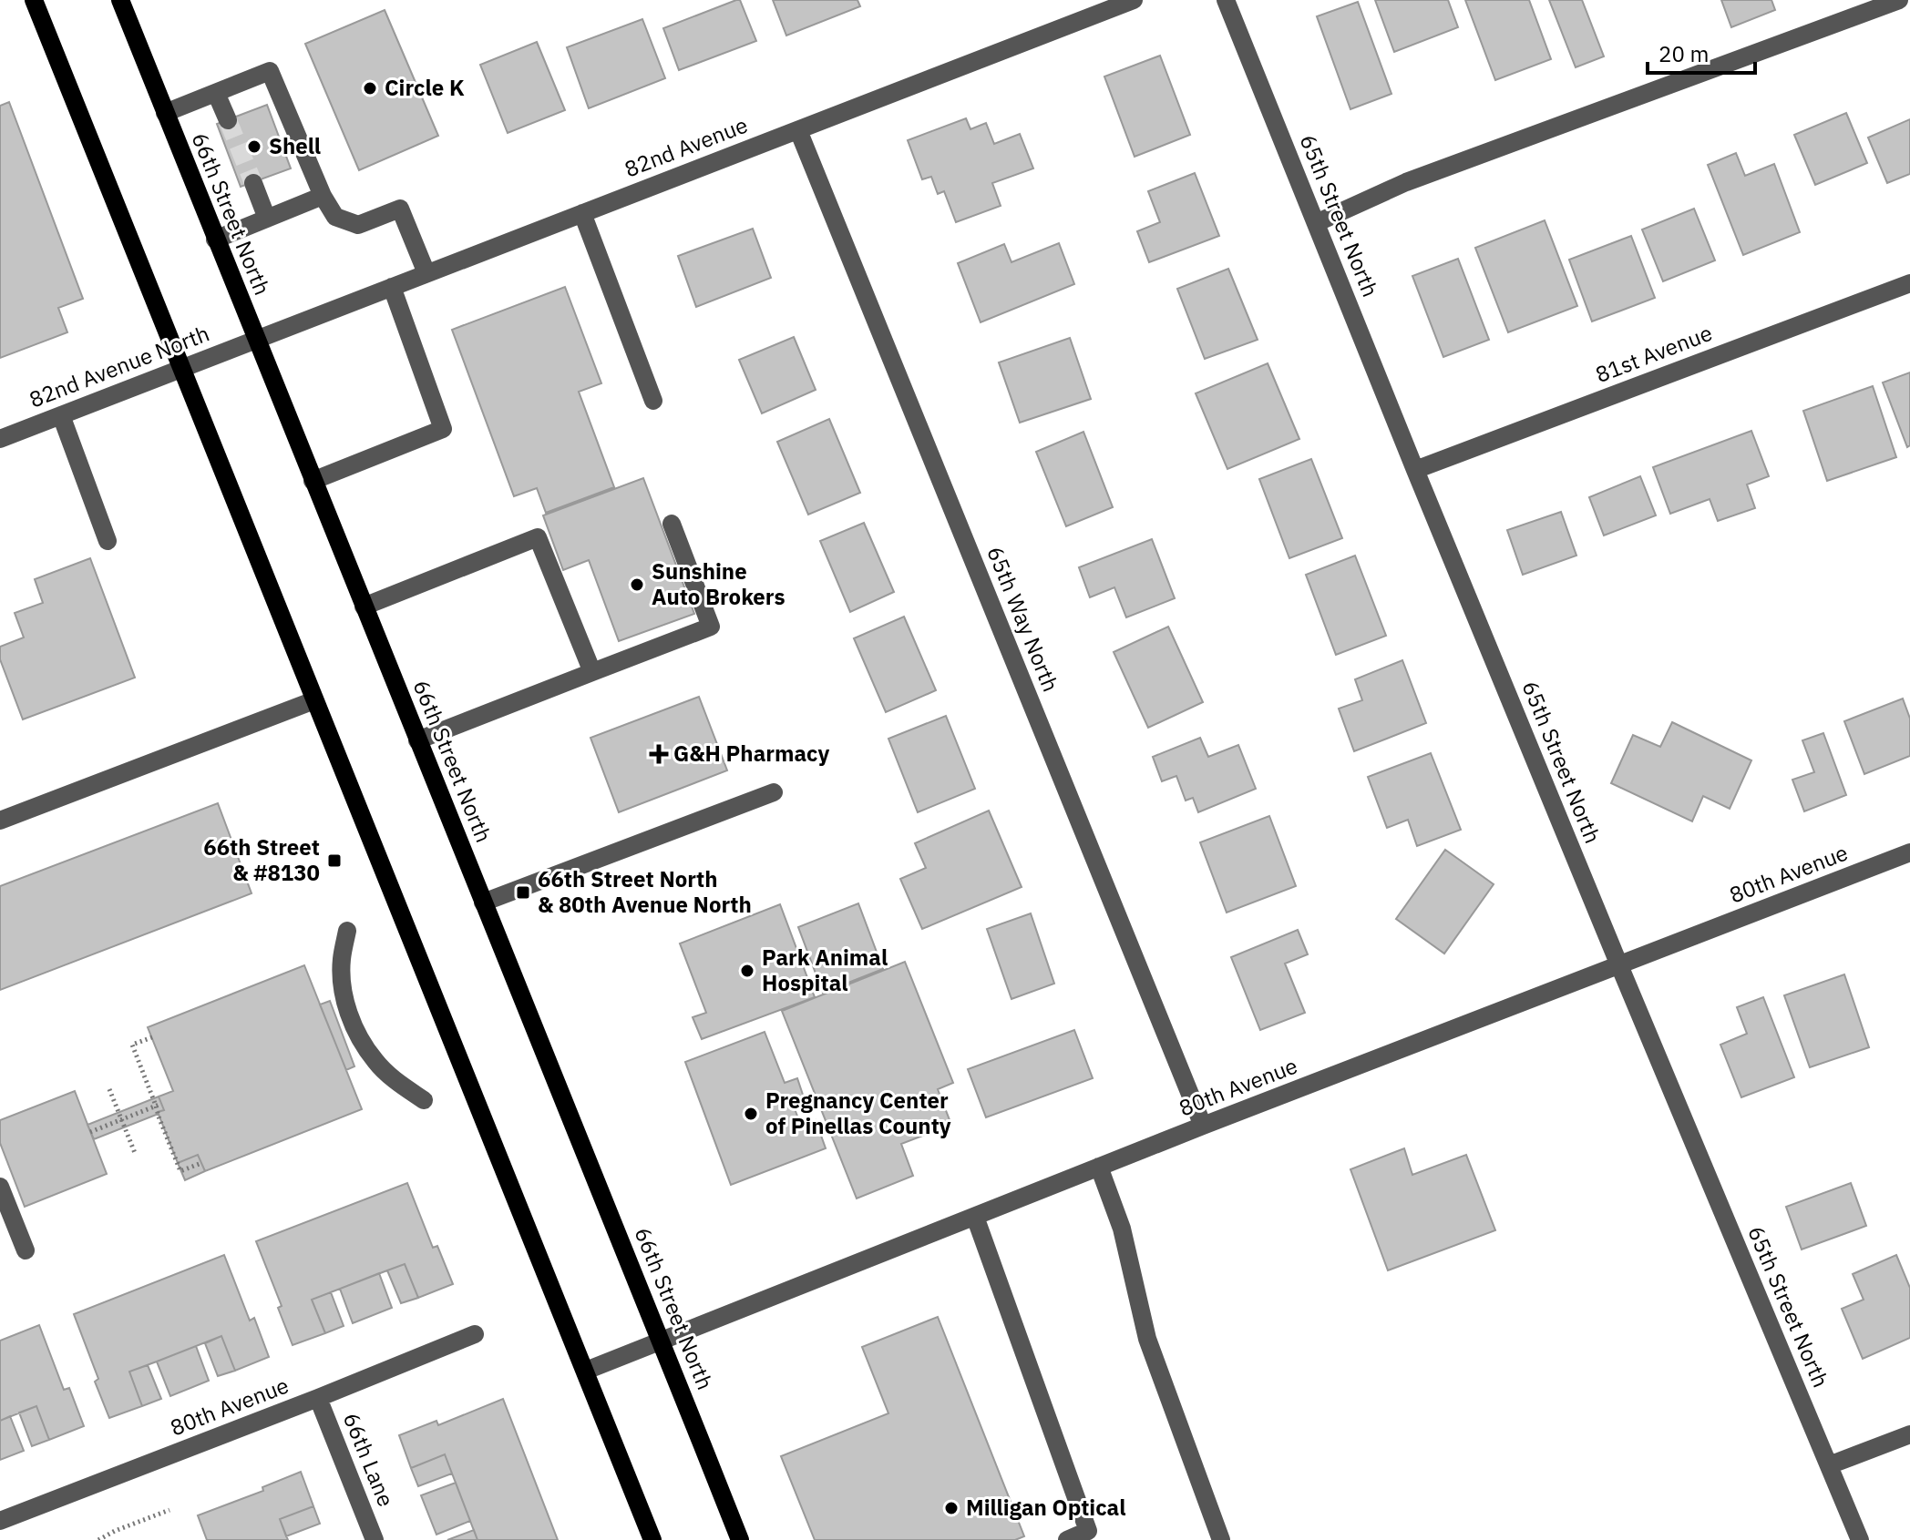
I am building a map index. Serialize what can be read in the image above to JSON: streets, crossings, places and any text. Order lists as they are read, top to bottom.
{
  "streets": {
    "main road": ["66th Street North"],
    "street": [
      "82nd Avenue",
      "65th Street North",
      "81st Avenue",
      "82nd Avenue North",
      "65th Way North",
      "80th Avenue",
      "66th Lane"
    ]
  },
  "crossings": [
    ["82nd Avenue", "66th Street North"],
    ["82nd Avenue", "82nd Avenue North"],
    ["82nd Avenue", "65th Way North"],
    ["66th Street North", "82nd Avenue North"],
    ["66th Street North", "80th Avenue"],
    ["65th Street North", "81st Avenue"],
    ["65th Street North", "80th Avenue"],
    ["65th Way North", "80th Avenue"],
    ["80th Avenue", "66th Lane"]
  ],
  "places": {
    "other": [
      "Circle K",
      "Shell",
      "Sunshine Auto Brokers",
      "Park Animal Hospital",
      "Pregnancy Center of Pinellas County",
      "Milligan Optical"
    ],
    "health": ["G&H Pharmacy"],
    "transit": ["66th Street & #8130", "66th Street North & 80th Avenue North"]
  },
  "scale_bar": "20 m"
}
